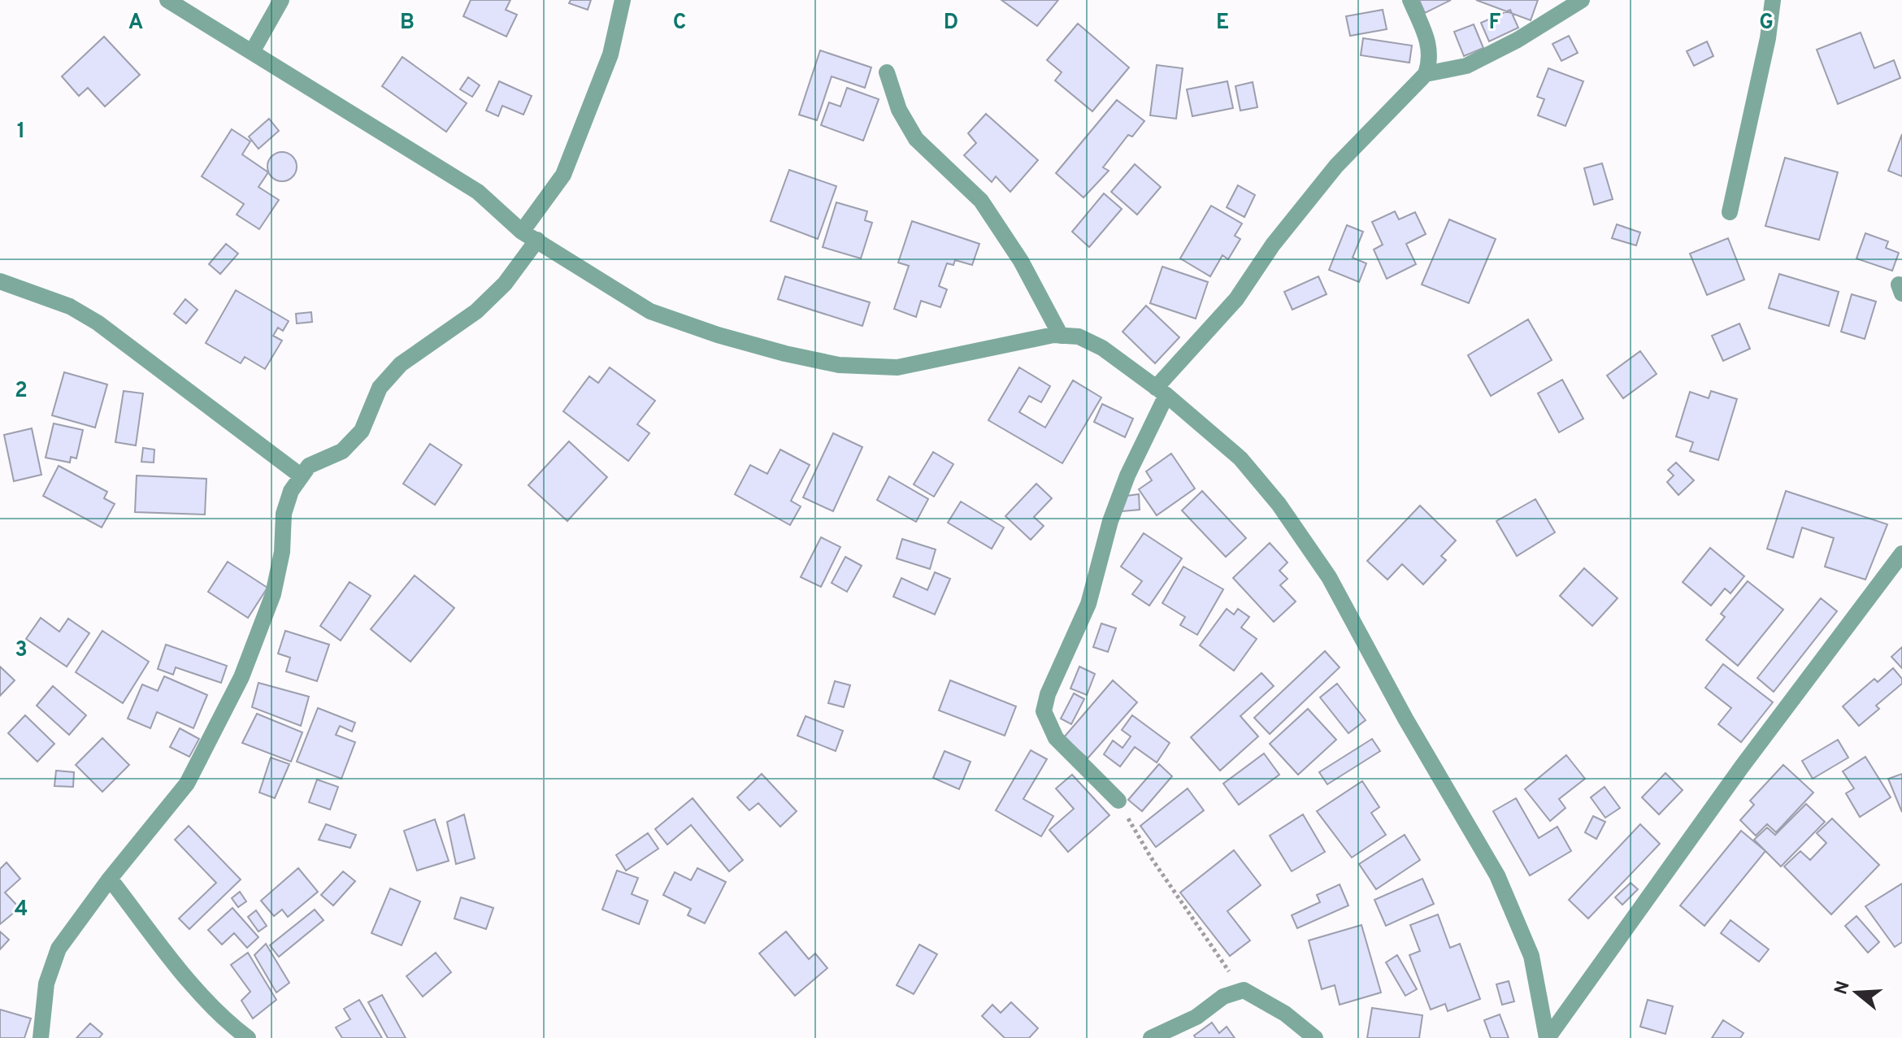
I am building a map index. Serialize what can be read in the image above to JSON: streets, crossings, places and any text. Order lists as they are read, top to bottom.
{
  "north": "left",
  "grid": {
    "columns": [
      "A",
      "B",
      "C",
      "D",
      "E",
      "F",
      "G"
    ],
    "rows": [
      "1",
      "2",
      "3",
      "4"
    ]
  }
}
